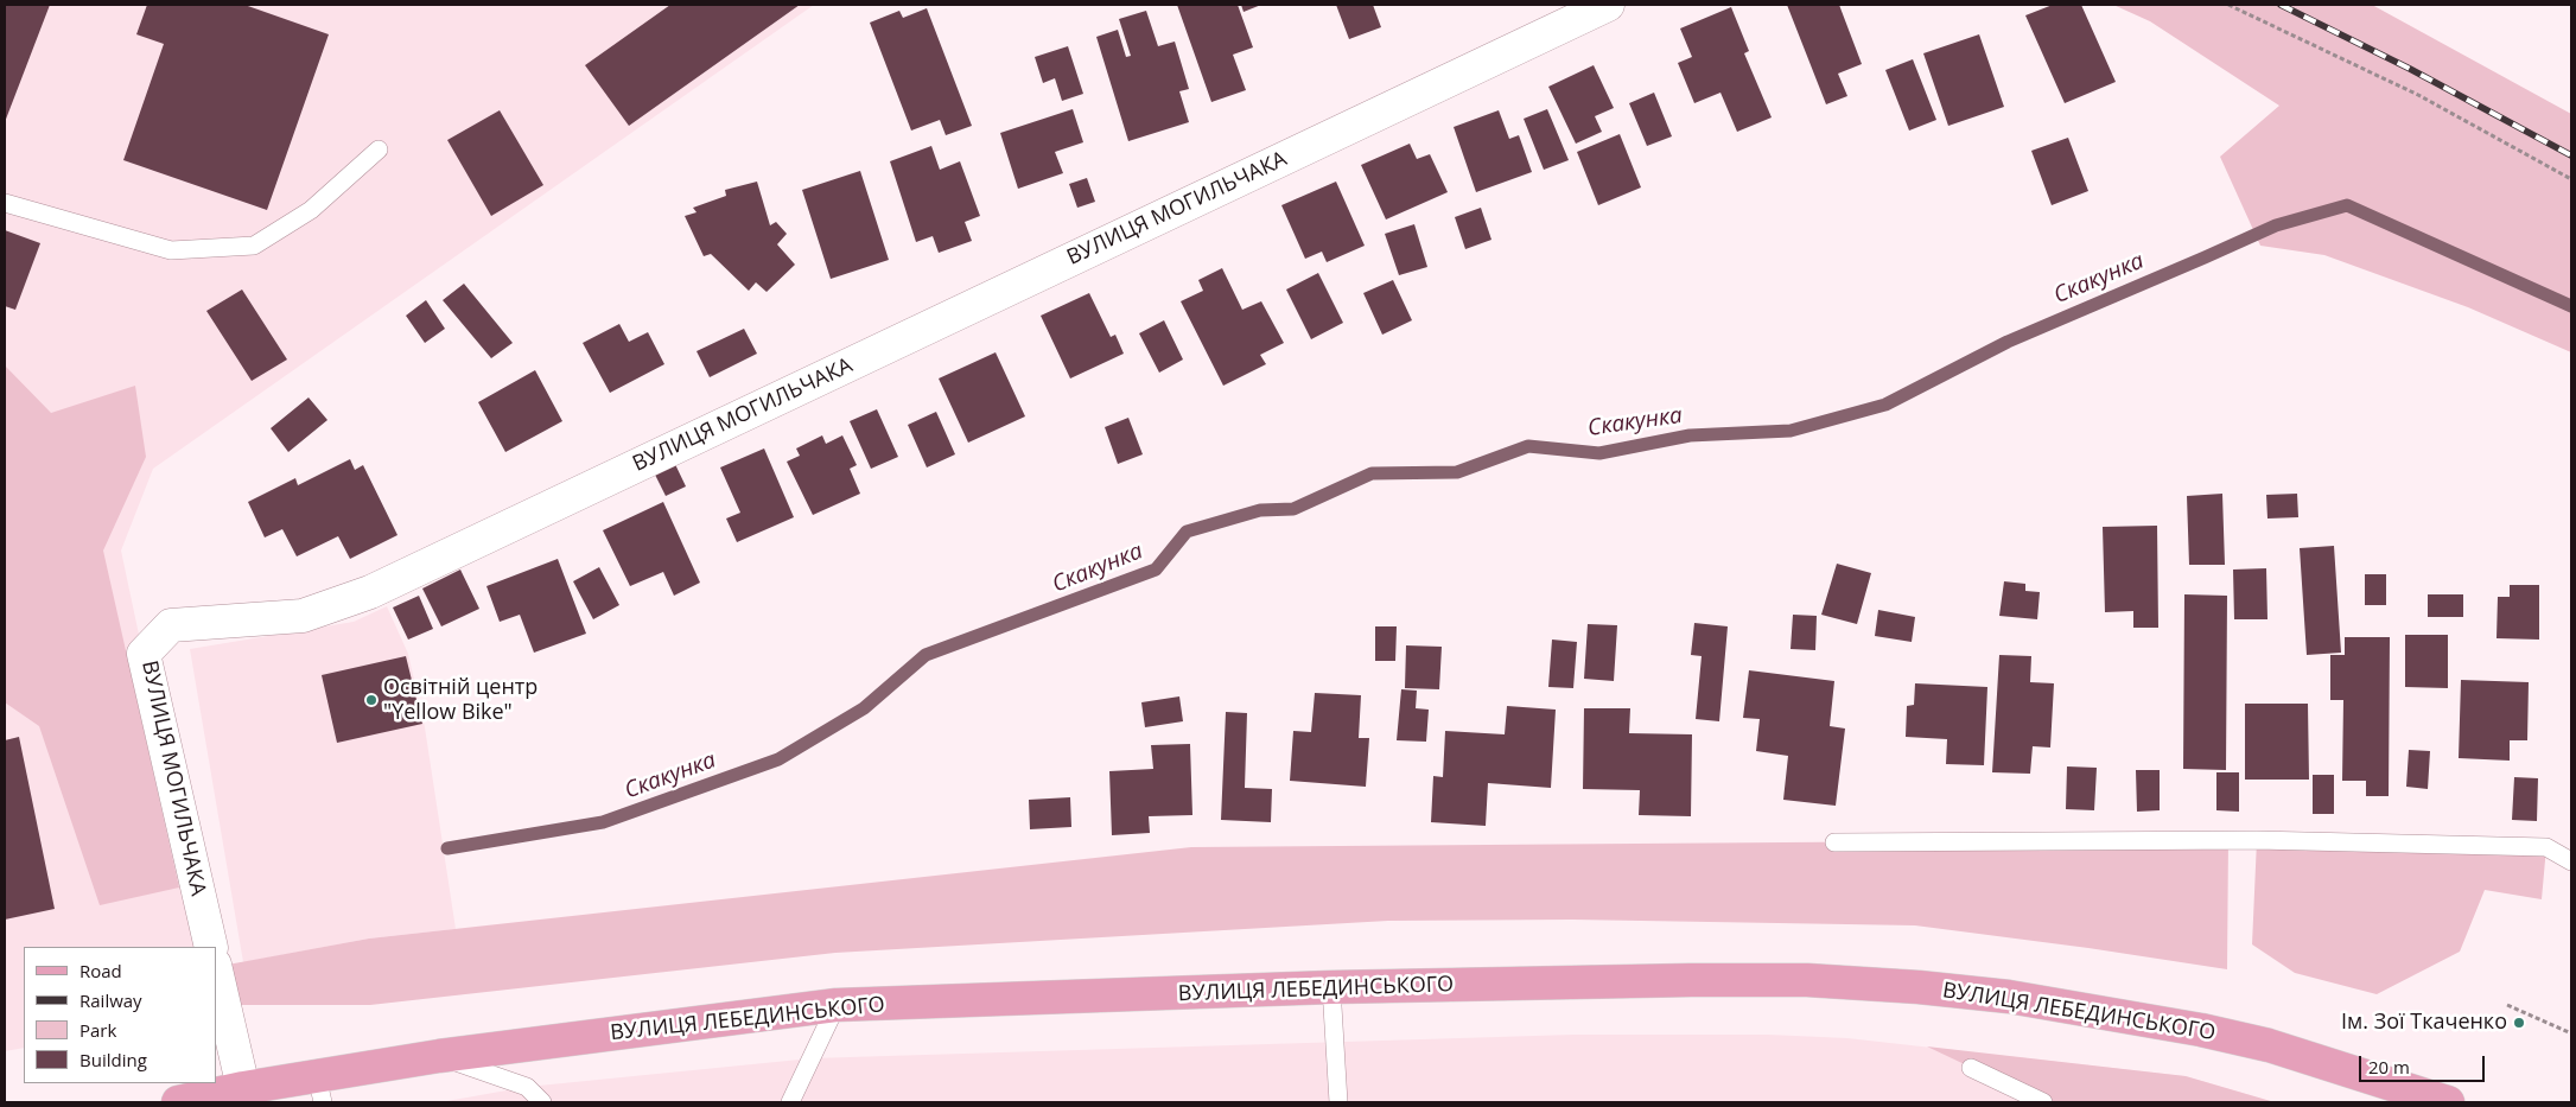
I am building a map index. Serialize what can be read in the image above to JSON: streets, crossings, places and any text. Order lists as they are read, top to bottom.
{
  "streets": {
    "main road": ["ВУЛИЦЯ ЛЕБЕДИНСЬКОГО"],
    "street": ["ВУЛИЦЯ МОГИЛЬЧАКА"]
  },
  "water": ["Скакунка"],
  "places": ["Освітній центр \"Yellow Bike\"", "Ім. Зої Ткаченко"],
  "legend": [
    "Road",
    "Railway",
    "Park",
    "Building"
  ],
  "scale_bar": "20 m"
}
